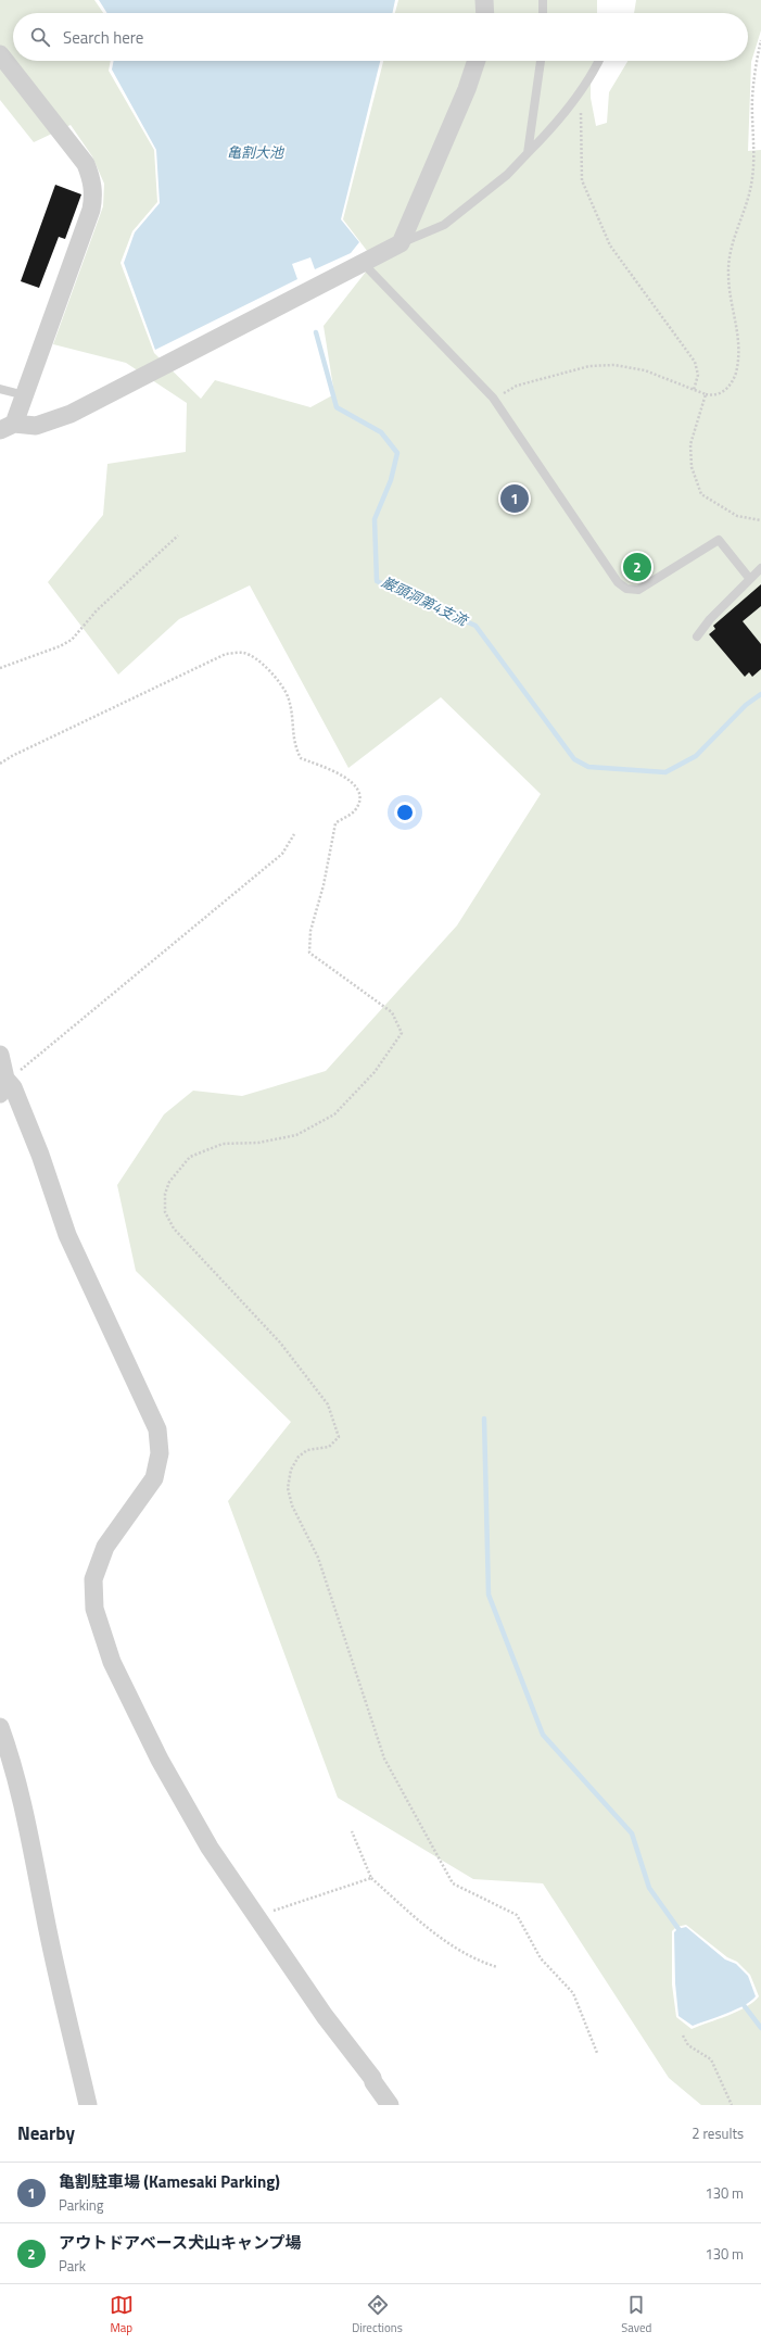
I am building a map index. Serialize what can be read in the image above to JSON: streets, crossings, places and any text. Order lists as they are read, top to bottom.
{
  "water": ["亀割大池", "巌頭洞第4支流"],
  "page": {
    "search": "Search here",
    "pins": ["1", "2"],
    "heading": ["Nearby", "2 results"],
    "list": [
      {
        "mark": "1",
        "name": "亀割駐車場 (Kamesaki Parking)",
        "note": "Parking",
        "value": "130 m"
      },
      {
        "mark": "2",
        "name": "アウトドアベース犬山キャンプ場",
        "note": "Park",
        "value": "130 m"
      }
    ],
    "nav": ["Map", "Directions", "Saved"]
  }
}
